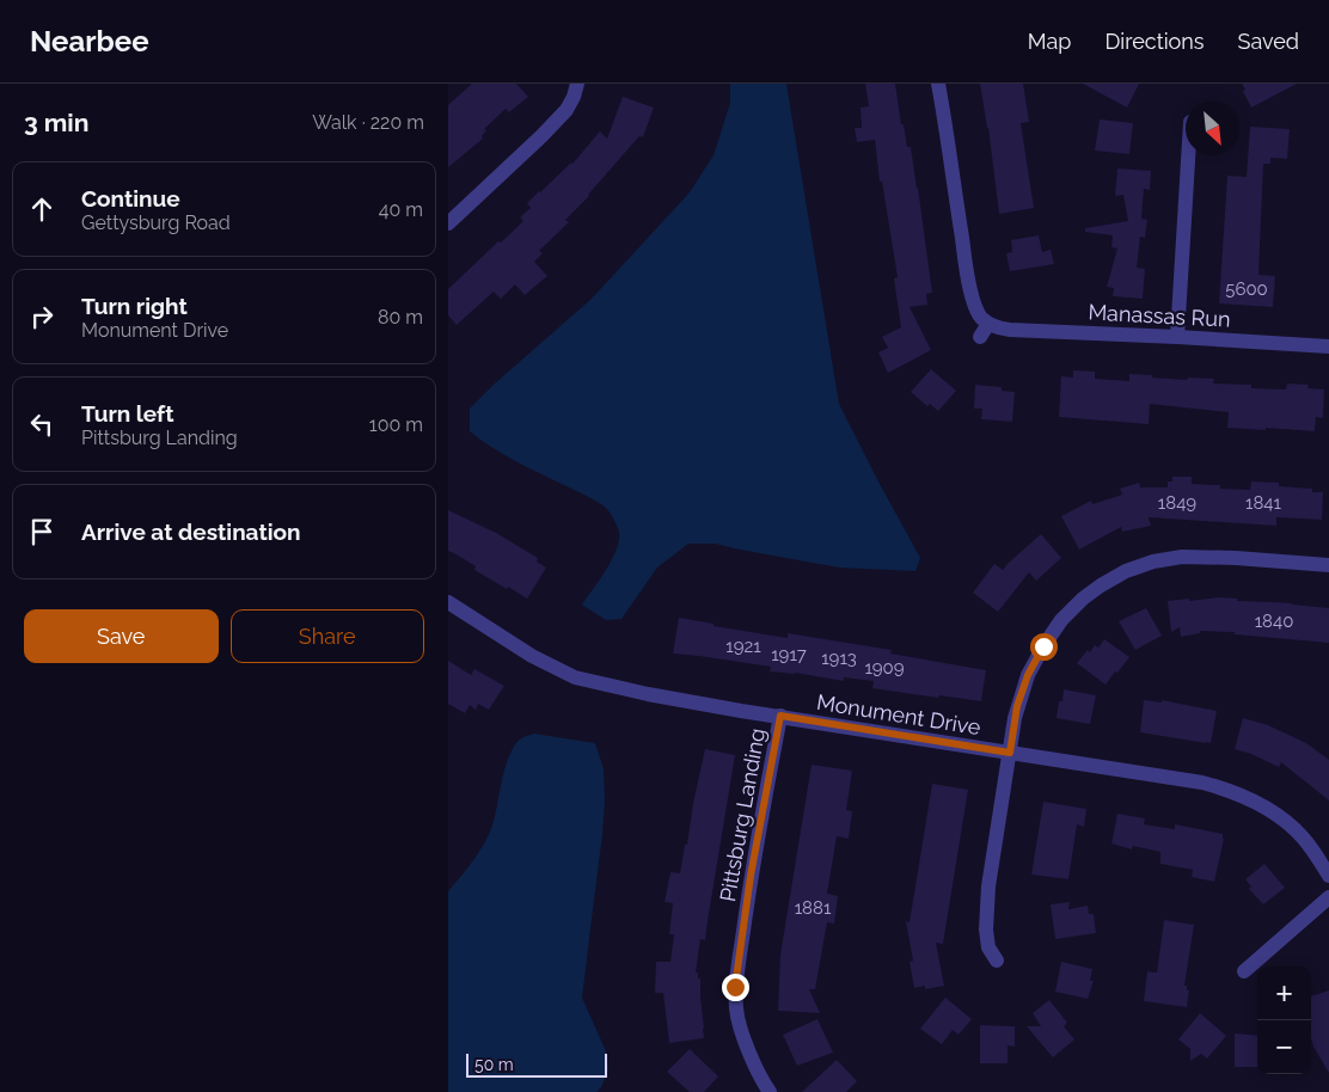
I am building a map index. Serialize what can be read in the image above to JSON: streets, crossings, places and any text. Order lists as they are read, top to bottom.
{
  "streets": {
    "street": ["Manassas Run", "Monument Drive", "Pittsburg Landing"]
  },
  "crossings": [
    ["Monument Drive", "Pittsburg Landing"]
  ],
  "house_numbers": [
    "5600",
    "1849",
    "1841",
    "1840",
    "1921",
    "1917",
    "1913",
    "1909",
    "1881"
  ],
  "scale_bar": "50 m",
  "north": "bottom right",
  "page": {
    "header": "Nearbee",
    "nav": ["Map", "Directions", "Saved"],
    "heading": ["3 min", "Walk · 220 m"],
    "list": [
      ["Continue", "Gettysburg Road", "40 m"],
      ["Turn right", "Monument Drive", "80 m"],
      ["Turn left", "Pittsburg Landing", "100 m"],
      "Arrive at destination"
    ],
    "buttons": ["Save", "Share"],
    "map_buttons": ["+", "−"],
    "scale": "50 m"
  }
}
